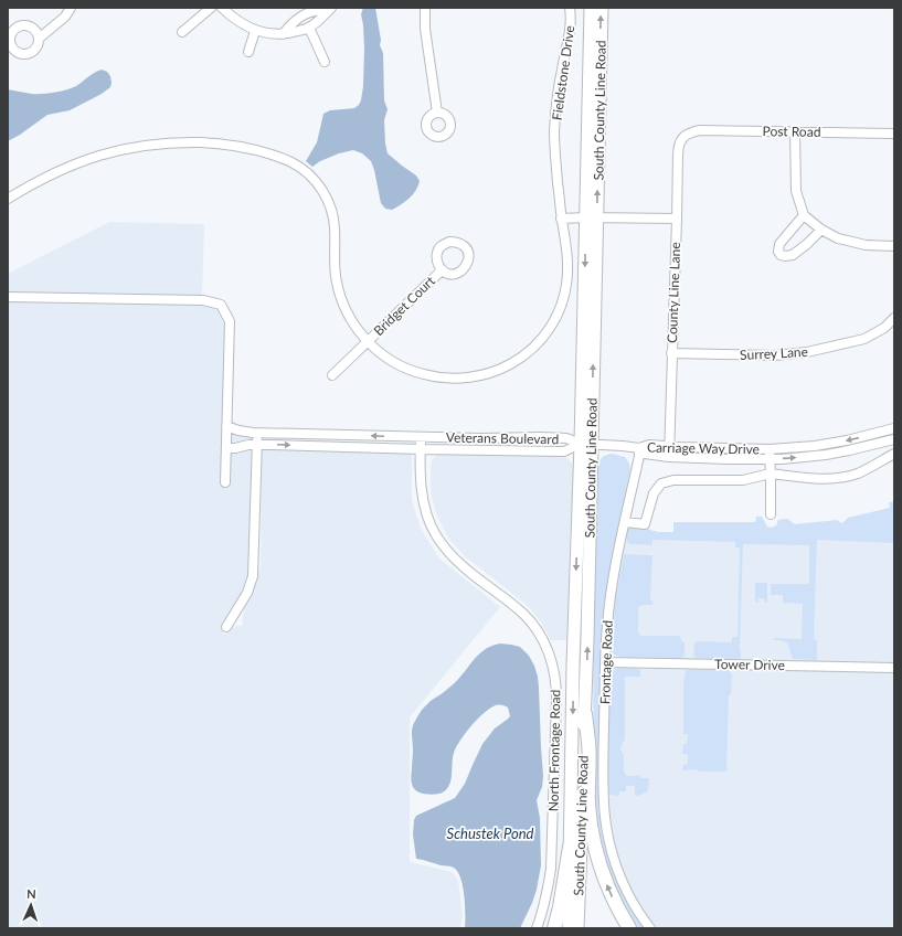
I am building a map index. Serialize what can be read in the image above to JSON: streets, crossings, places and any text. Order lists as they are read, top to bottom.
{
  "streets": {
    "main road": ["South County Line Road"],
    "street": [
      "Fieldstone Drive",
      "Post Road",
      "County Line Lane",
      "Bridget Court",
      "Surrey Lane",
      "Veterans Boulevard",
      "Carriage Way Drive",
      "Frontage Road",
      "Tower Drive",
      "North Frontage Road"
    ]
  },
  "crossings": [
    ["Fieldstone Drive", "Bridget Court"],
    ["South County Line Road", "Veterans Boulevard"],
    ["Post Road", "County Line Lane"],
    ["County Line Lane", "Surrey Lane"],
    ["County Line Lane", "Carriage Way Drive"],
    ["Veterans Boulevard", "North Frontage Road"],
    ["Carriage Way Drive", "Frontage Road"],
    ["Frontage Road", "Tower Drive"]
  ],
  "water": ["Schustek Pond"],
  "north": "top"
}
